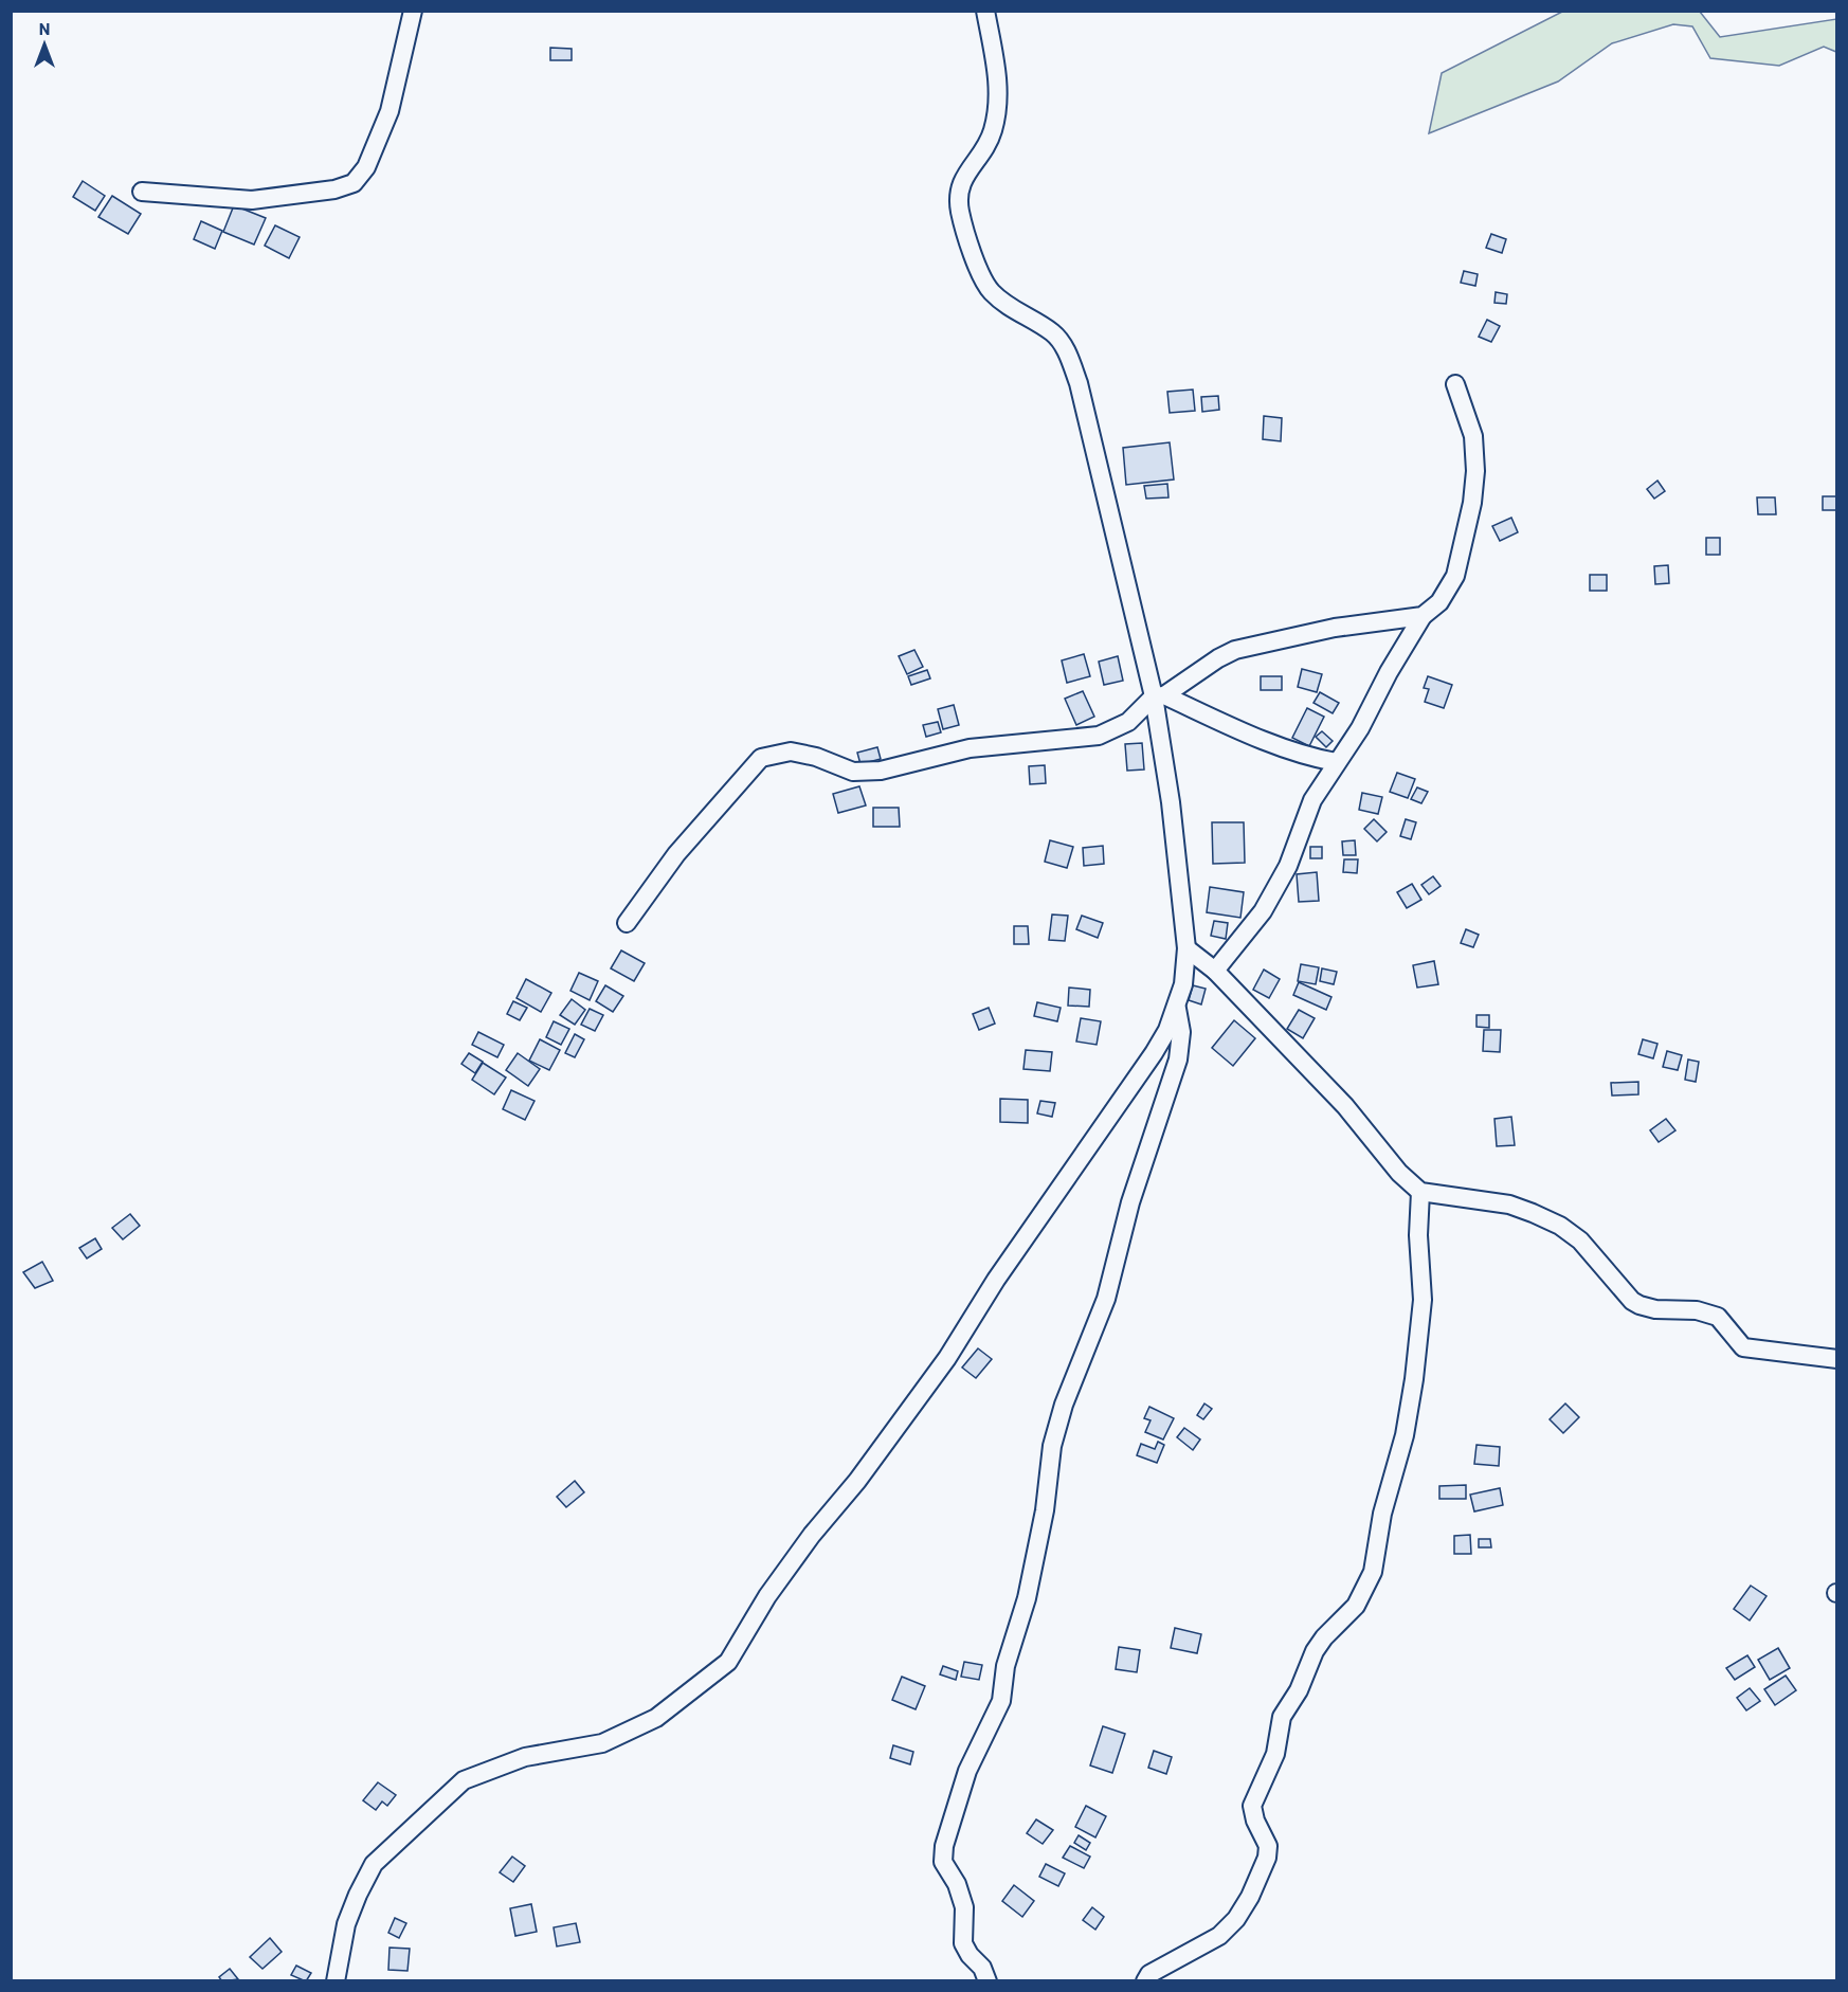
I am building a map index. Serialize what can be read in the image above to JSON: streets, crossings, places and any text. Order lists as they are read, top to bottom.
{
  "north": "top"
}
